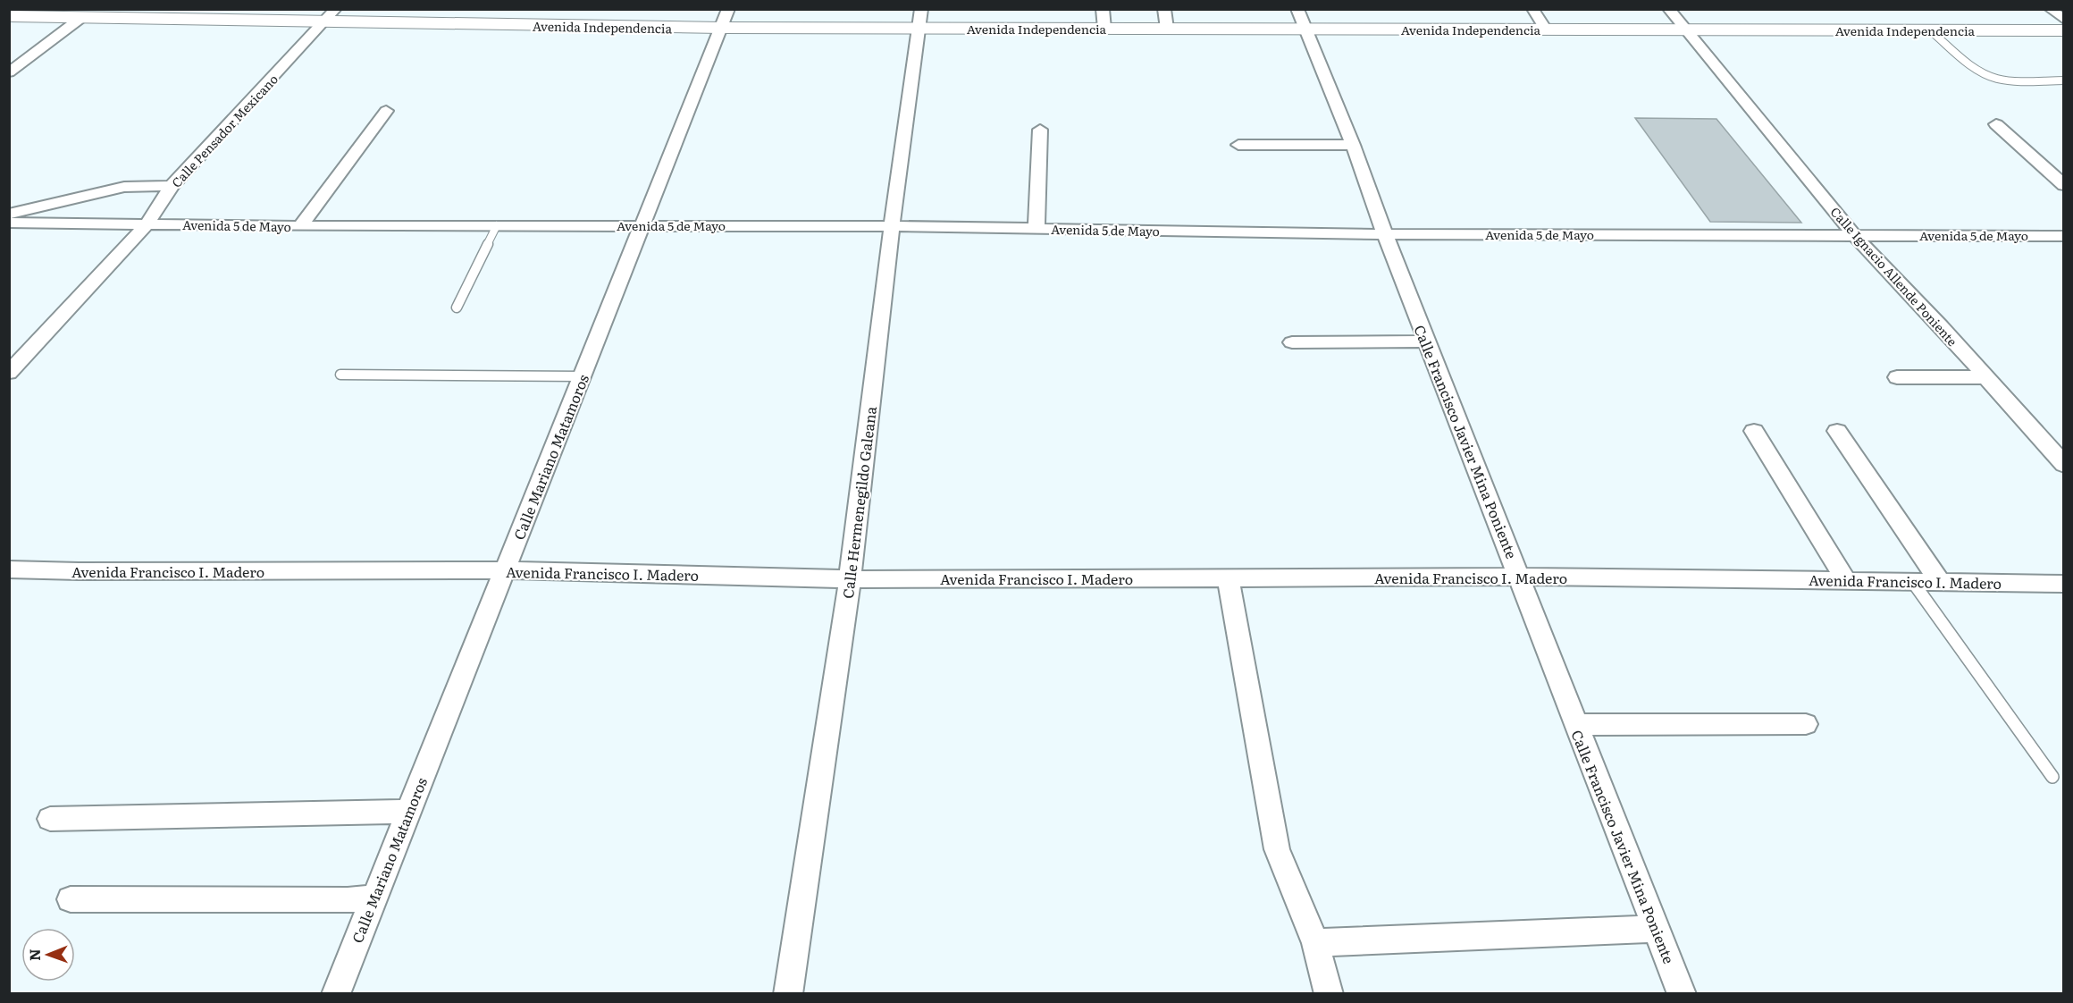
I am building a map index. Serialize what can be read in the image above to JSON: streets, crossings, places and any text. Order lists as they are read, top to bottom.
{
  "streets": {
    "main road": ["Avenida Independencia"],
    "street": [
      "Calle Pensador Mexicano",
      "Avenida 5 de Mayo",
      "Calle Ignacio Allende Poniente",
      "Calle Francisco Javier Mina Poniente",
      "Calle Mariano Matamoros",
      "Calle Hermenegildo Galeana",
      "Avenida Francisco I. Madero"
    ]
  },
  "crossings": [
    ["Avenida Independencia", "Calle Pensador Mexicano"],
    ["Avenida Independencia", "Calle Ignacio Allende Poniente"],
    ["Avenida Independencia", "Calle Francisco Javier Mina Poniente"],
    ["Avenida Independencia", "Calle Mariano Matamoros"],
    ["Avenida Independencia", "Calle Hermenegildo Galeana"],
    ["Calle Pensador Mexicano", "Avenida 5 de Mayo"],
    ["Avenida 5 de Mayo", "Calle Ignacio Allende Poniente"],
    ["Avenida 5 de Mayo", "Calle Francisco Javier Mina Poniente"],
    ["Avenida 5 de Mayo", "Calle Mariano Matamoros"],
    ["Avenida 5 de Mayo", "Calle Hermenegildo Galeana"],
    ["Calle Francisco Javier Mina Poniente", "Avenida Francisco I. Madero"],
    ["Calle Mariano Matamoros", "Avenida Francisco I. Madero"],
    ["Calle Hermenegildo Galeana", "Avenida Francisco I. Madero"]
  ],
  "north": "left"
}
